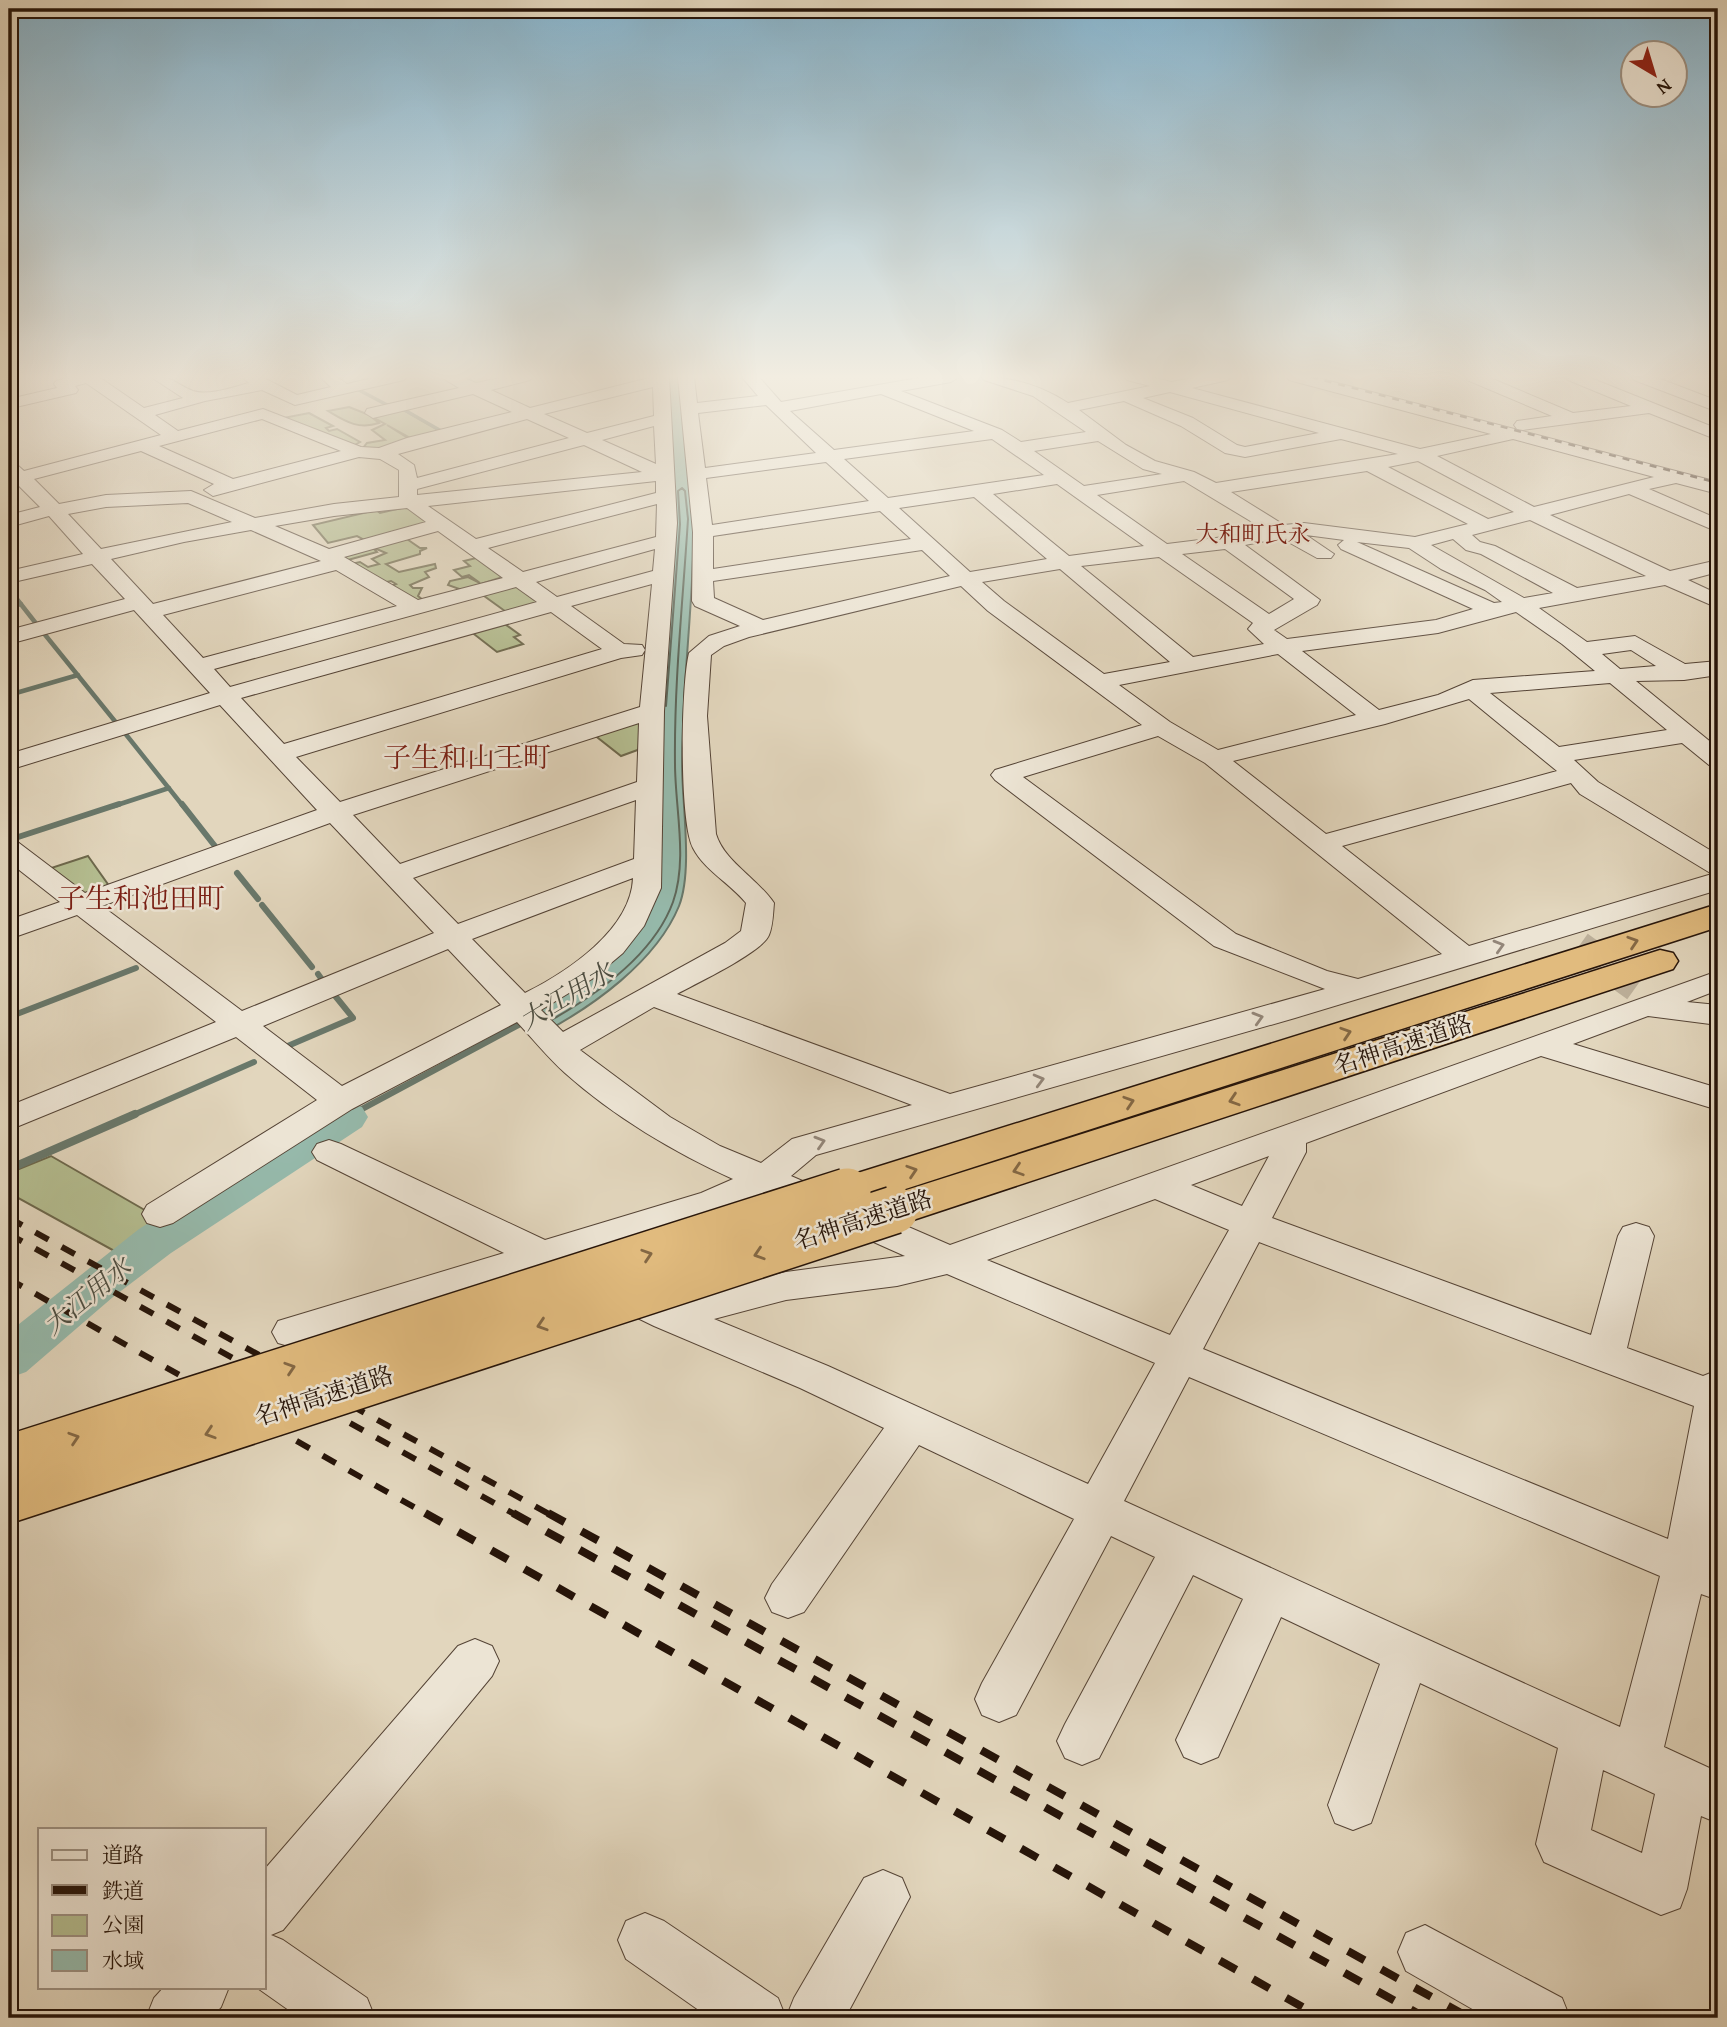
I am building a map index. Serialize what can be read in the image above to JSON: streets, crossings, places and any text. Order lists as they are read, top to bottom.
{
  "streets": {
    "highway": ["名神高速道路"]
  },
  "districts": ["大和町氏永", "子生和山王町", "子生和池田町"],
  "water": ["大江用水"],
  "legend": [
    "道路",
    "鉄道",
    "公園",
    "水域"
  ],
  "north": "bottom right"
}
